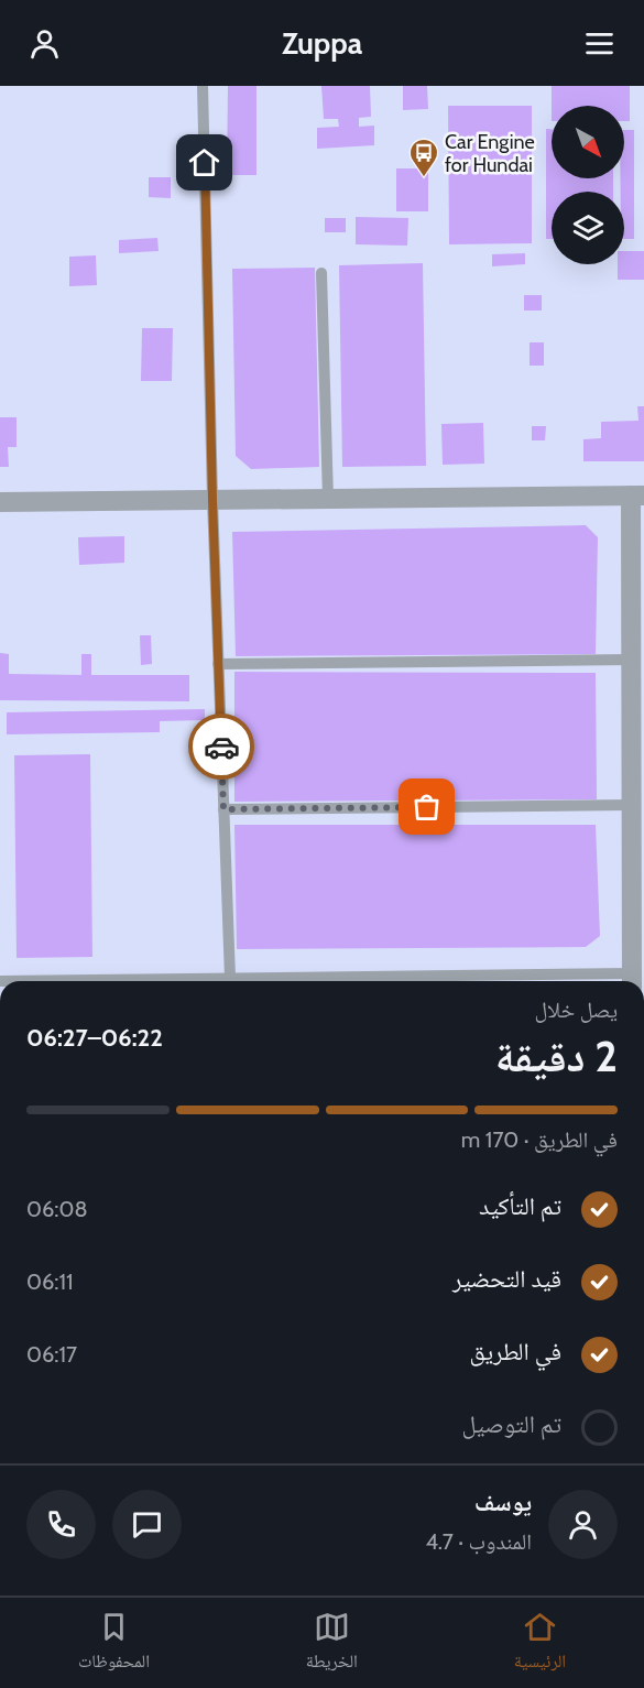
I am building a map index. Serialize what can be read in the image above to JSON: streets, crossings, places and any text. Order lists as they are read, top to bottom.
{
  "places": {
    "bus stop": ["Car Engine for Hundai"]
  },
  "north": "bottom right",
  "page": {
    "header": "Zuppa",
    "heading": ["2 دقيقة", "يصل خلال", "06:22–06:27"],
    "panel": ["يوسف", "المندوب · 4.7"],
    "bar": "في الطريق · 170 m",
    "list": [
      ["تم التأكيد", "06:08"],
      ["قيد التحضير", "06:11"],
      ["في الطريق", "06:17"],
      "تم التوصيل"
    ],
    "tabs": ["الرئيسية", "الخريطة", "المحفوظات"]
  }
}
